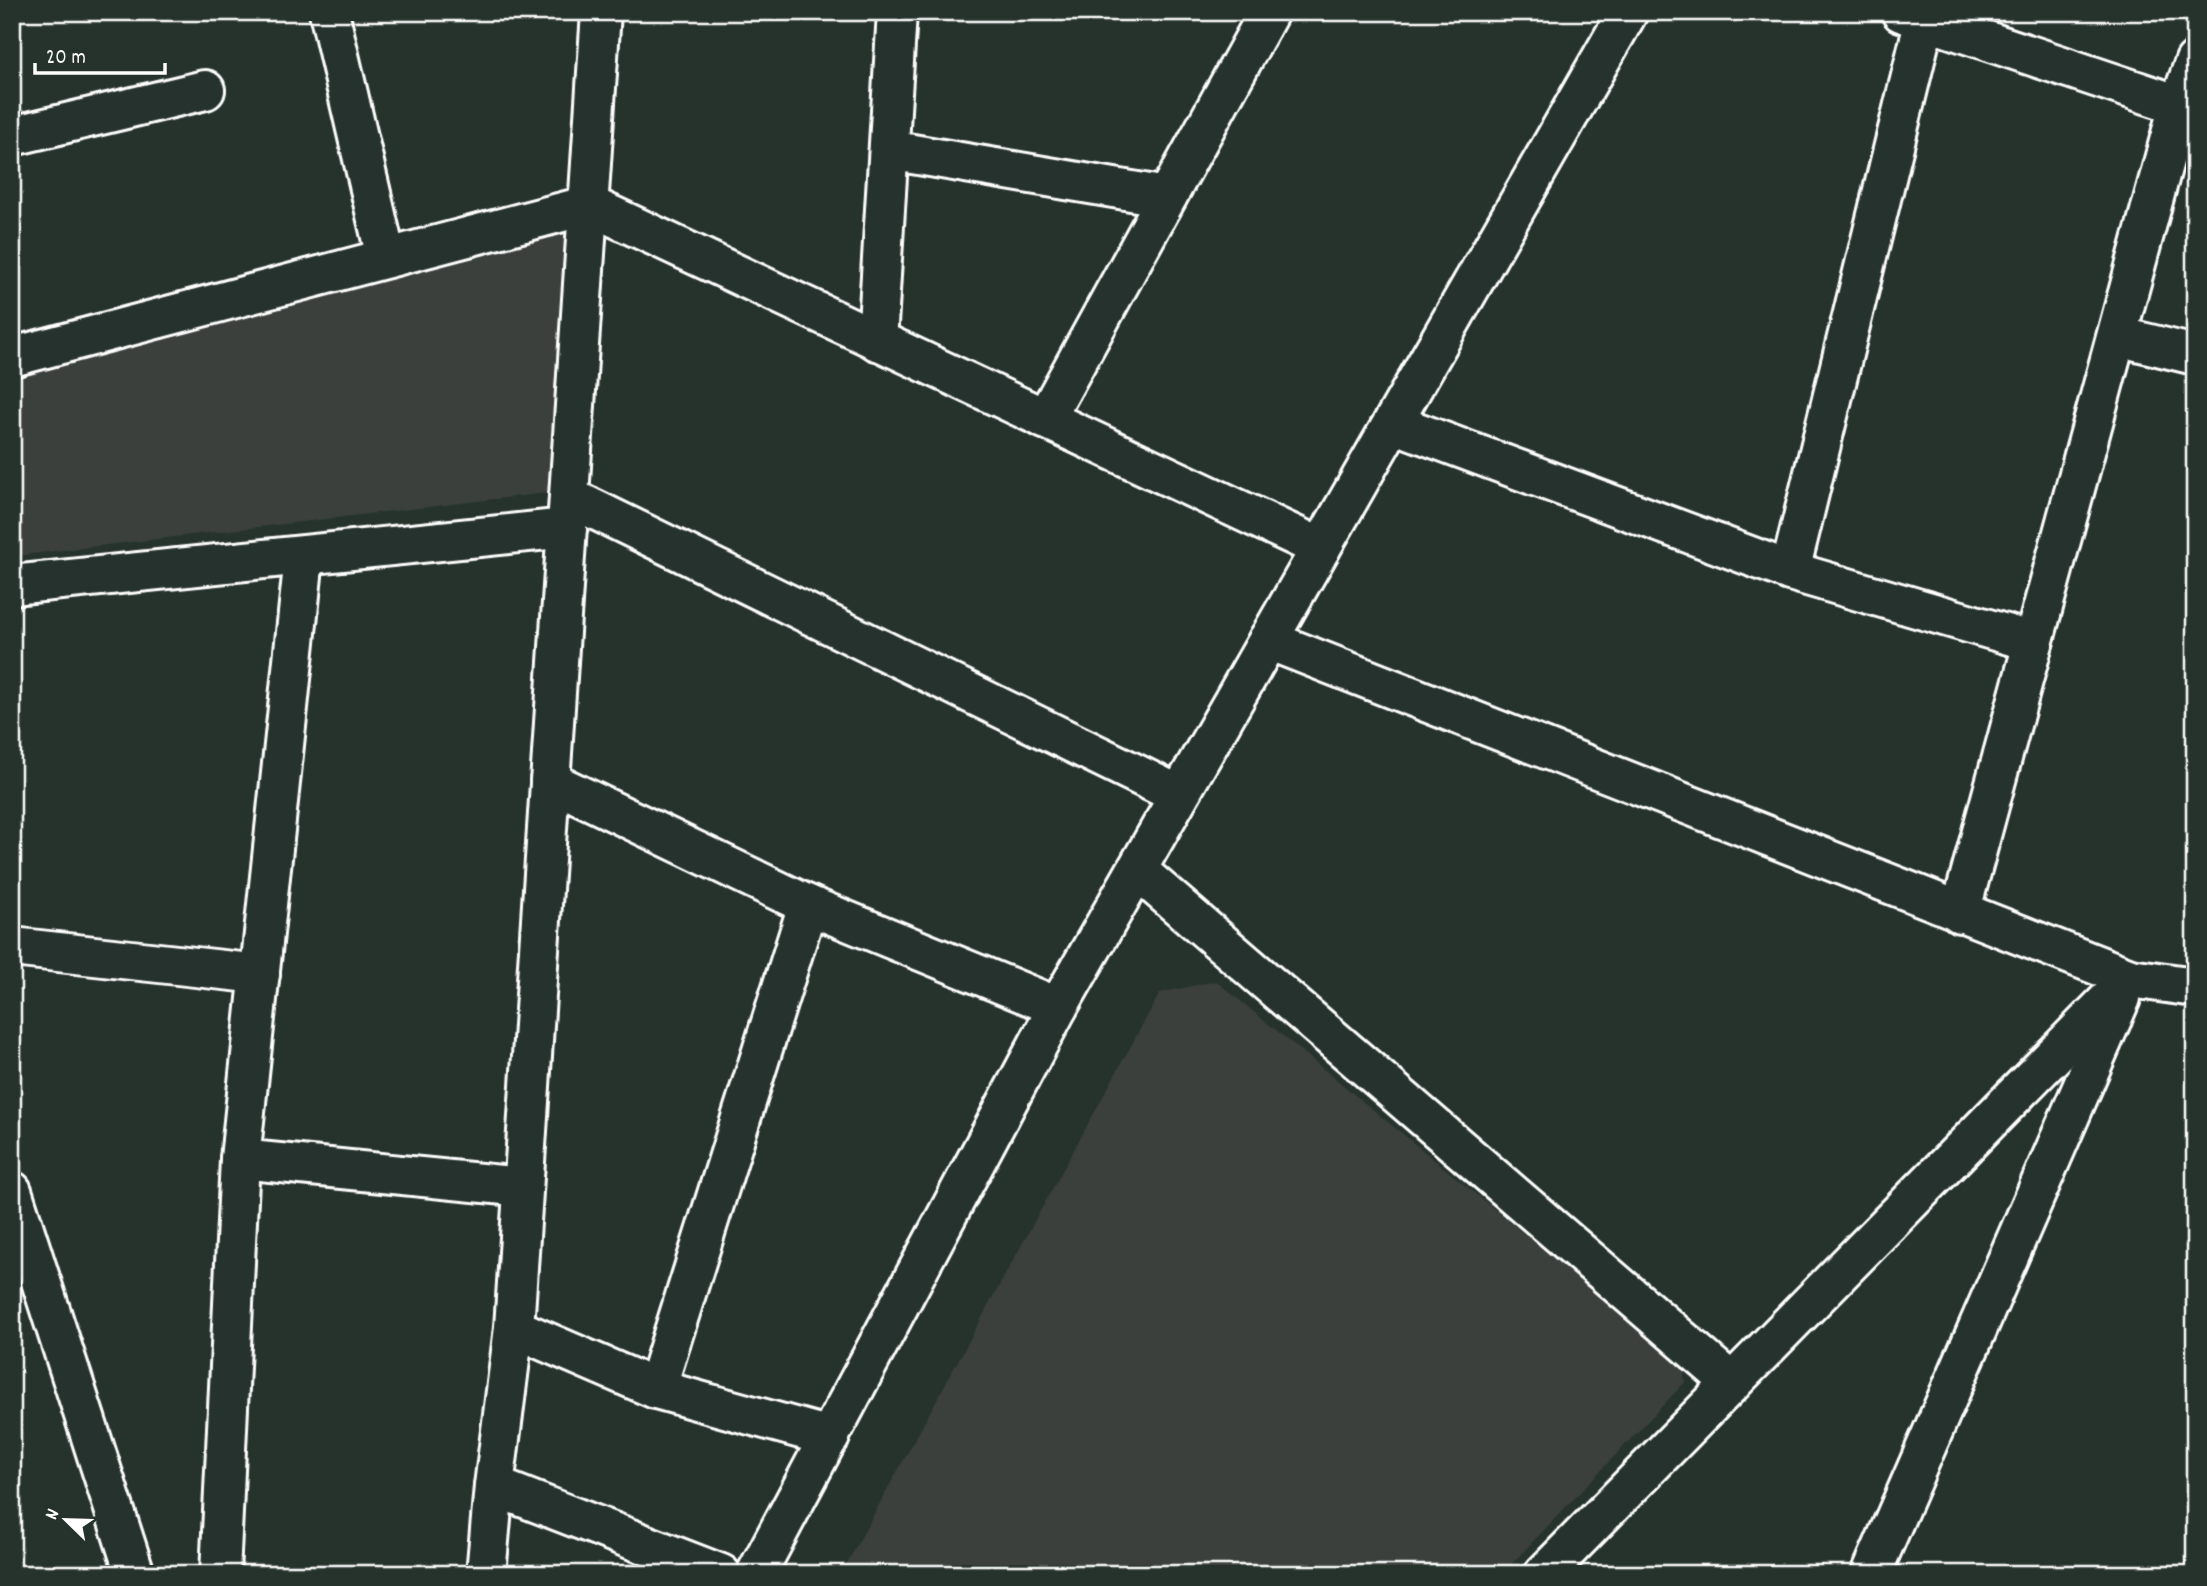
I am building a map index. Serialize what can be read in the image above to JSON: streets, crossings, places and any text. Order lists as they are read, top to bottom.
{
  "scale_bar": "20 m",
  "north": "top left"
}
